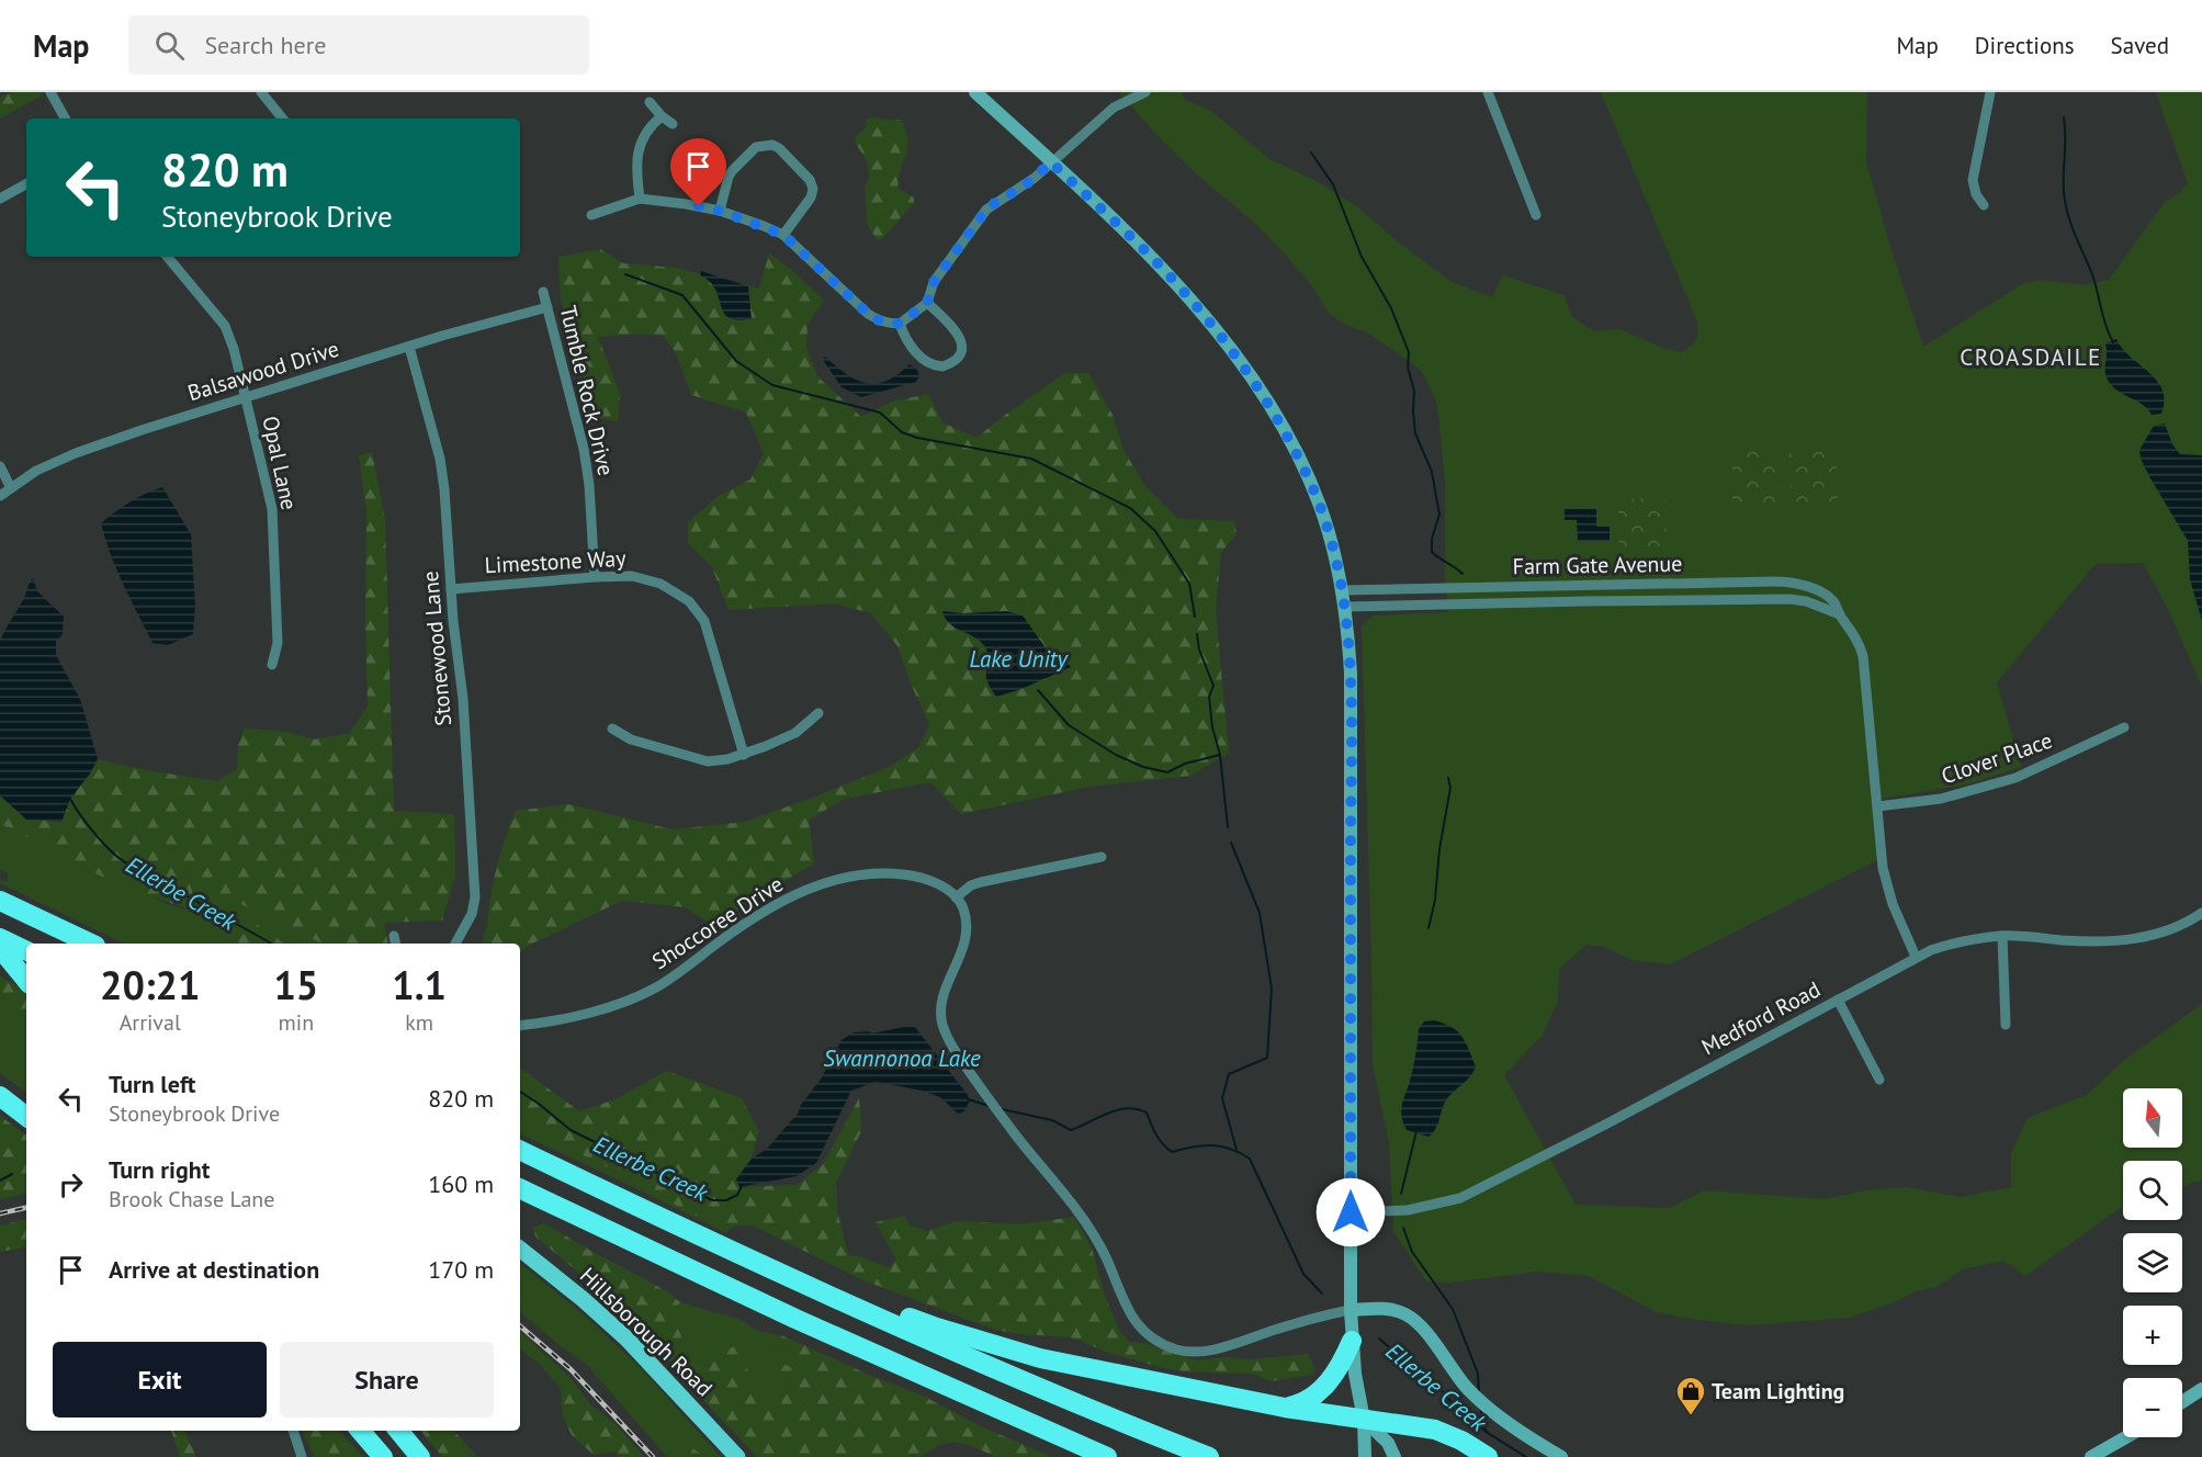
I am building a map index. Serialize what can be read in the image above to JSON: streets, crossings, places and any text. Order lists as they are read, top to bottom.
{
  "streets": {
    "main road": ["Hillsborough Road"],
    "street": [
      "Balsawood Drive",
      "Tumble Rock Drive",
      "Opal Lane",
      "Limestone Way",
      "Farm Gate Avenue",
      "Stonewood Lane",
      "Clover Place",
      "Shoccoree Drive",
      "Medford Road"
    ]
  },
  "crossings": [
    ["Balsawood Drive", "Tumble Rock Drive"],
    ["Balsawood Drive", "Opal Lane"],
    ["Balsawood Drive", "Stonewood Lane"],
    ["Tumble Rock Drive", "Limestone Way"],
    ["Limestone Way", "Stonewood Lane"],
    ["Farm Gate Avenue", "Clover Place"],
    ["Farm Gate Avenue", "Medford Road"]
  ],
  "districts": ["CROASDAILE"],
  "water": ["Lake Unity", "Ellerbe Creek", "Swannonoa Lake"],
  "places": {
    "shop": ["Team Lighting"]
  },
  "north": "top",
  "page": {
    "header": "Map",
    "search": "Search here",
    "nav": ["Map", "Directions", "Saved"],
    "turn": ["820 m", "Stoneybrook Drive"],
    "eta": [
      "20:21",
      "Arrival",
      "15",
      "min",
      "1.1",
      "km"
    ],
    "list": [
      {
        "name": "Turn left",
        "note": "Stoneybrook Drive",
        "value": "820 m"
      },
      {
        "name": "Turn right",
        "note": "Brook Chase Lane",
        "value": "160 m"
      },
      {
        "name": "Arrive at destination",
        "value": "170 m"
      }
    ],
    "map_buttons": ["+", "−"],
    "buttons": ["Exit", "Share"]
  }
}
